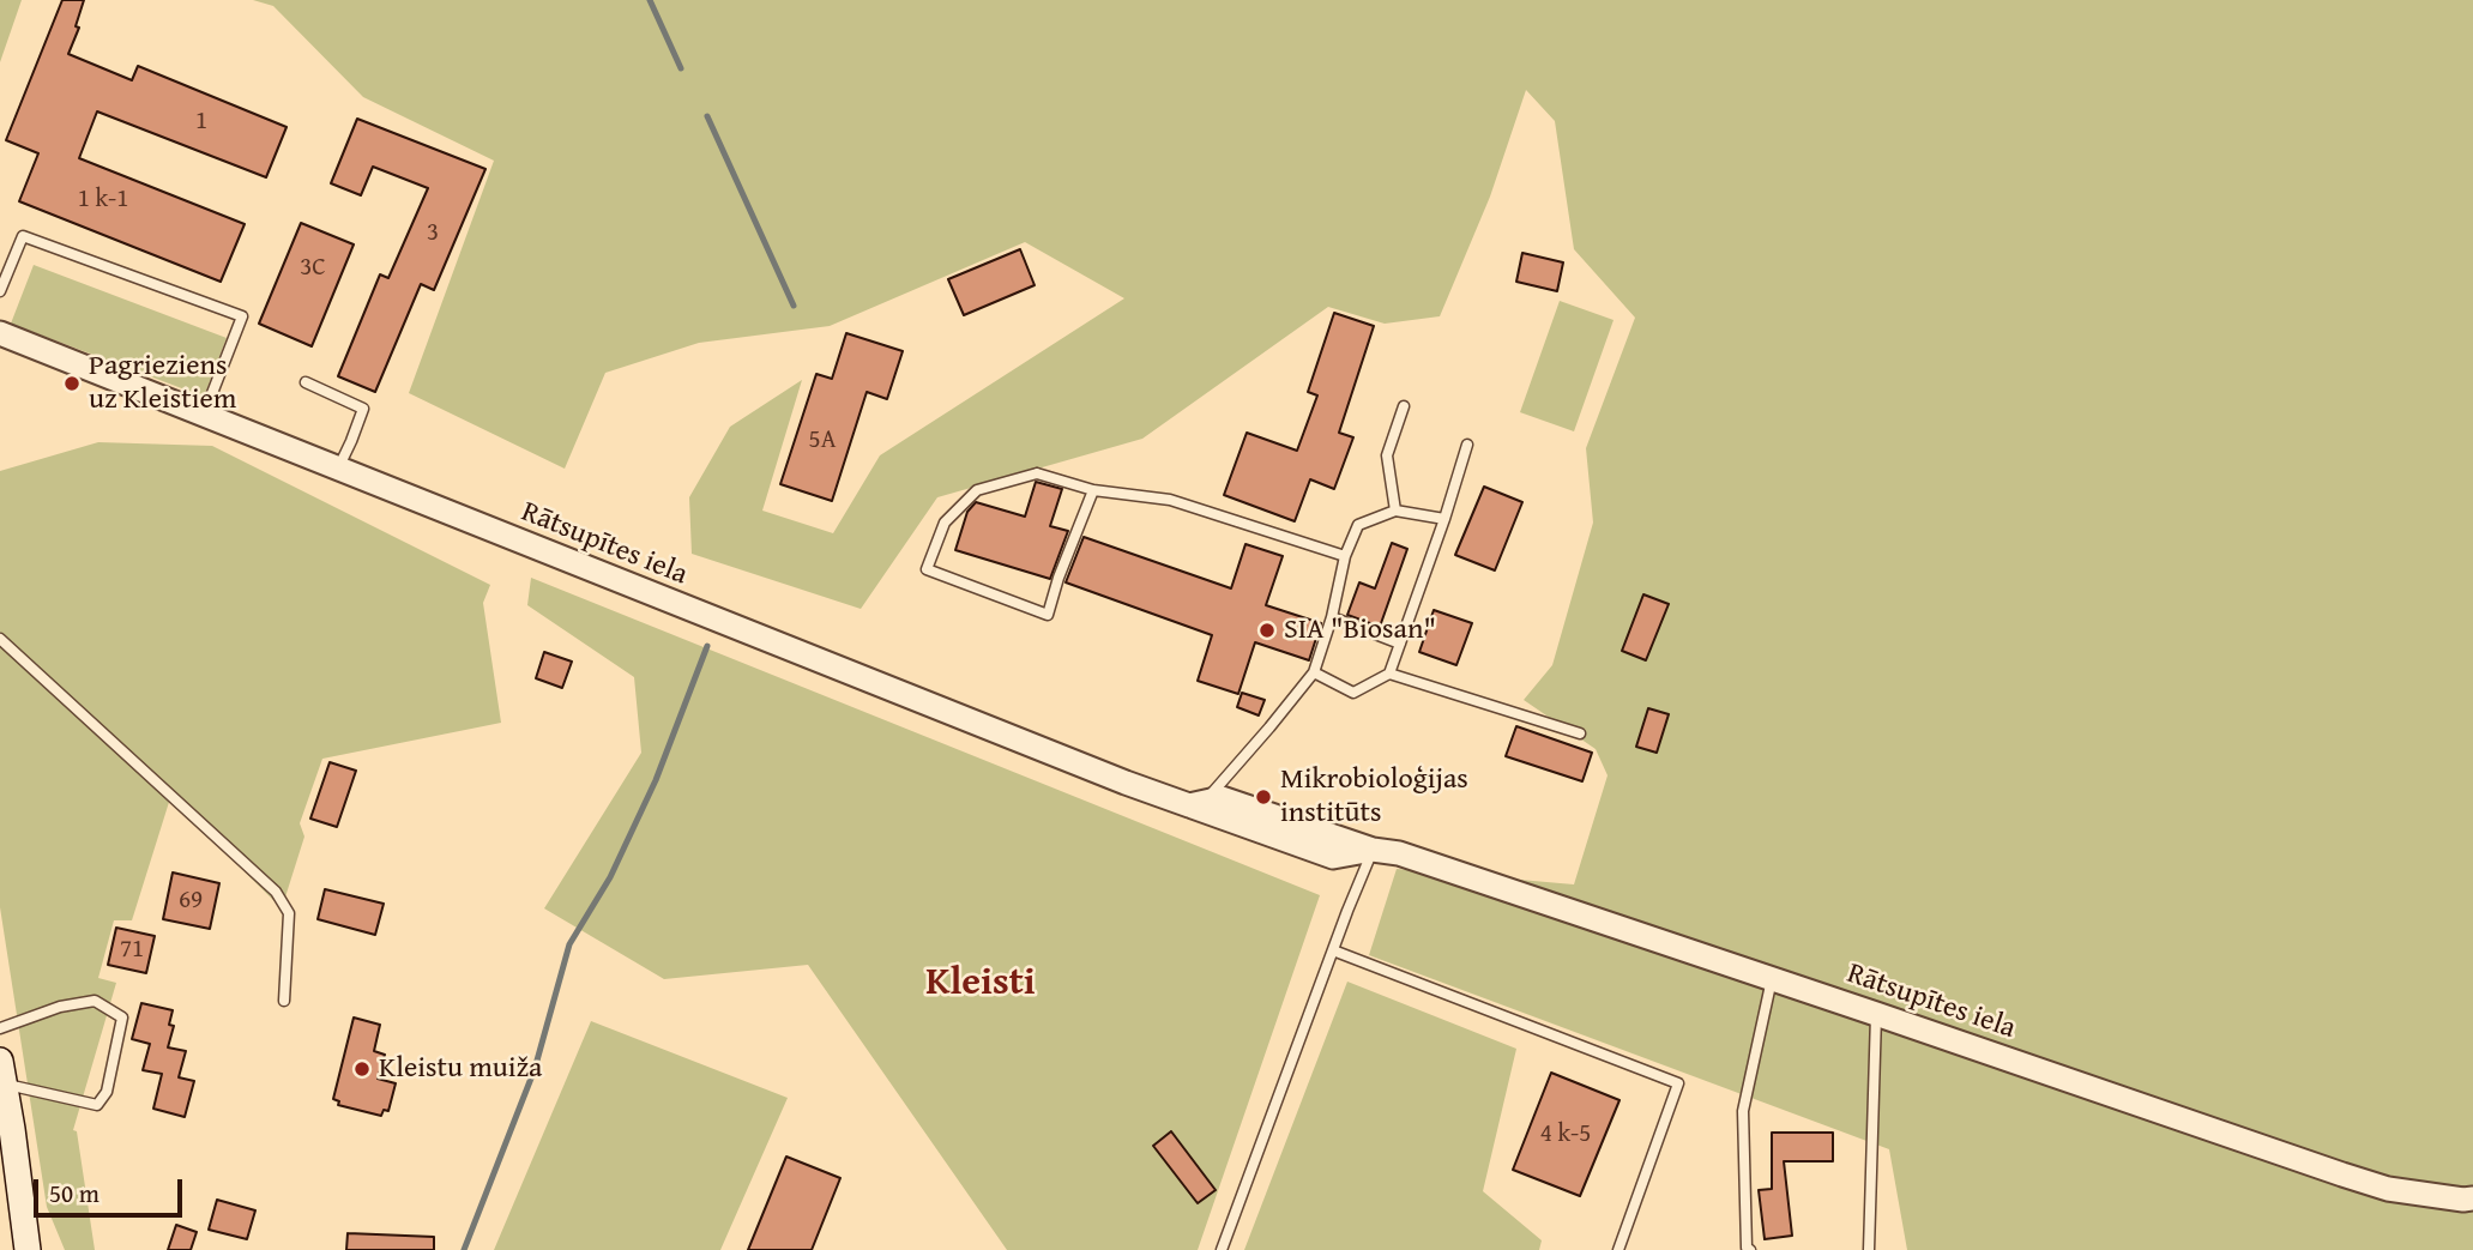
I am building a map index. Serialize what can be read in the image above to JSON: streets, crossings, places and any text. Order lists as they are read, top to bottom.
{
  "streets": {
    "street": ["Rātsupītes iela"]
  },
  "districts": ["Kleisti"],
  "places": [
    "Pagrieziens uz Kleistiem",
    "SIA \"Biosan\"",
    "Mikrobioloģijas institūts",
    "Kleistu muiža"
  ],
  "house_numbers": [
    "1",
    "1 k-1",
    "3",
    "3C",
    "5A",
    "69",
    "71",
    "4 k-5"
  ],
  "scale_bar": "50 m"
}
